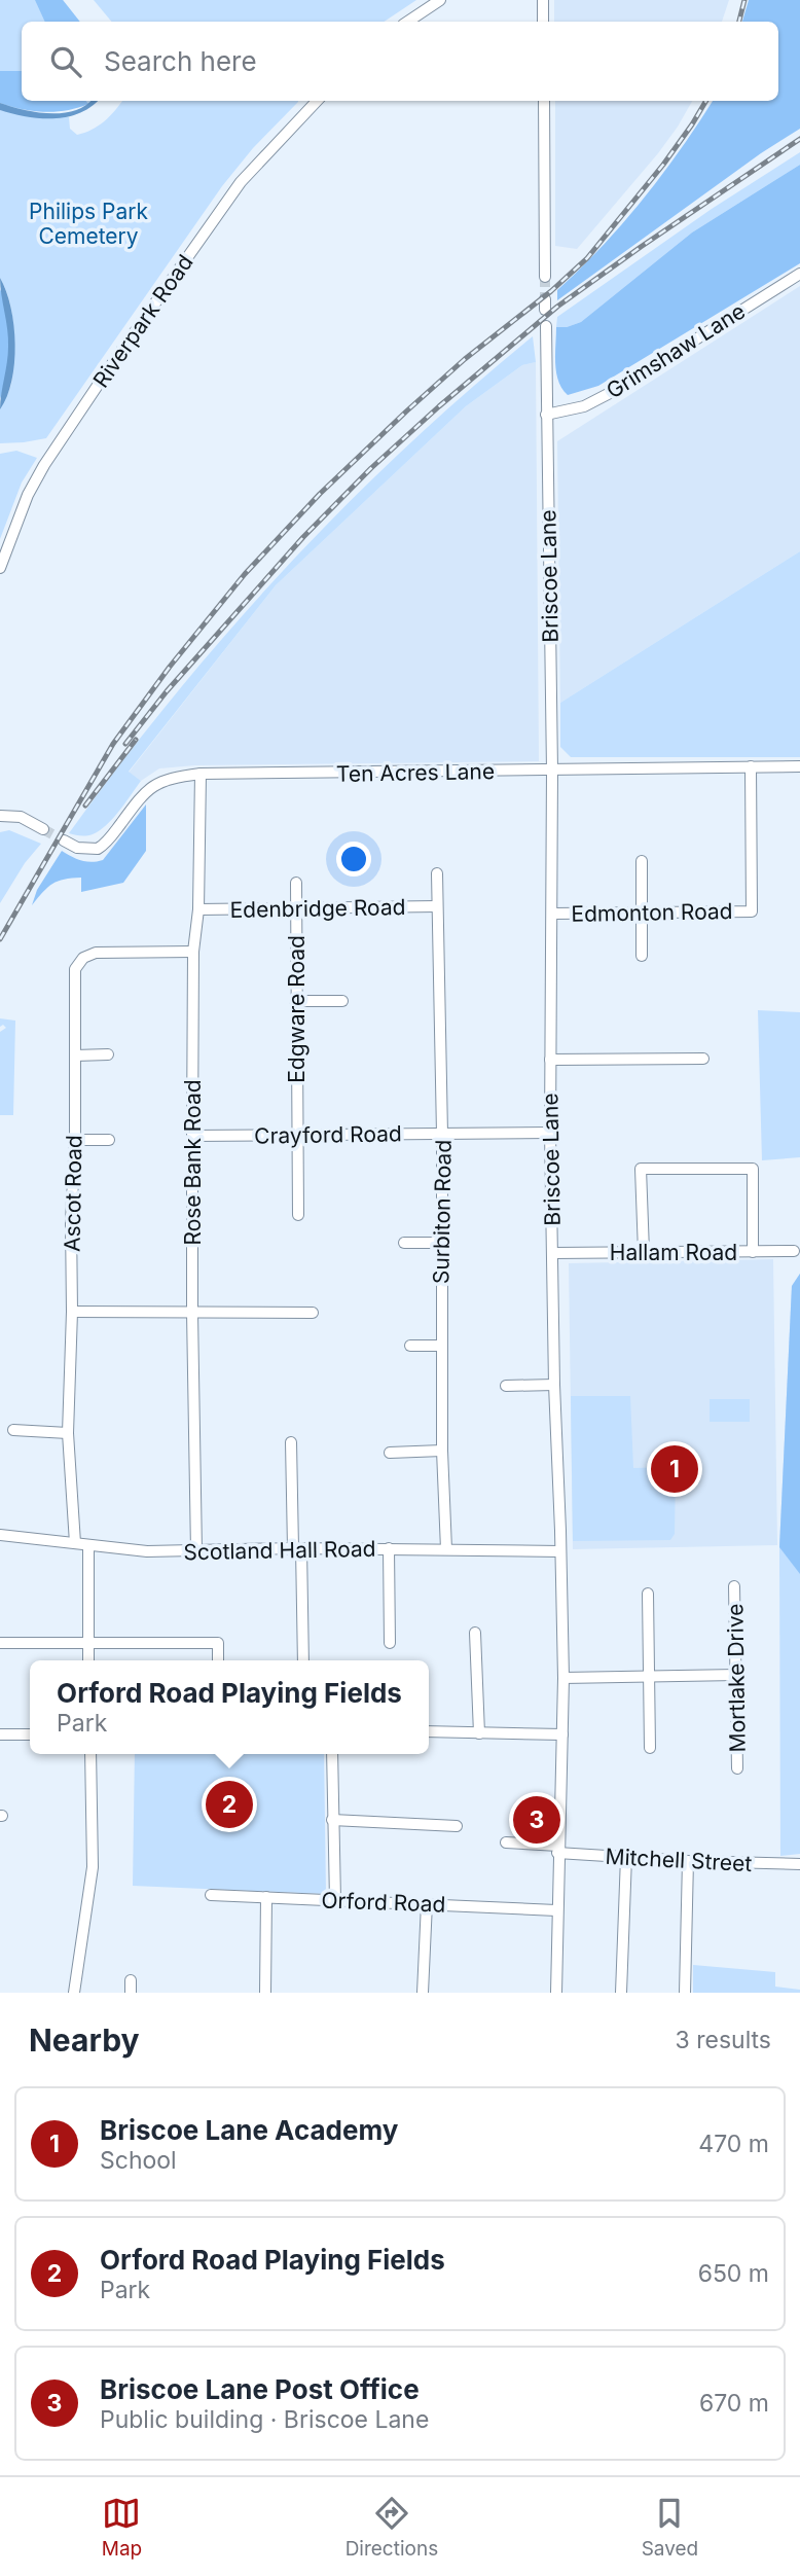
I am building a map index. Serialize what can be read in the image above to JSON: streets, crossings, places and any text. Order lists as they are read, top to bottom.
{
  "streets": {
    "street": [
      "Riverpark Road",
      "Grimshaw Lane",
      "Briscoe Lane",
      "Ten Acres Lane",
      "Edenbridge Road",
      "Edmonton Road",
      "Edgware Road",
      "Crayford Road",
      "Rose Bank Road",
      "Ascot Road",
      "Surbiton Road",
      "Hallam Road",
      "Scotland Hall Road",
      "Mortlake Drive",
      "Mitchell Street",
      "Orford Road"
    ]
  },
  "crossings": [
    ["Grimshaw Lane", "Briscoe Lane"],
    ["Briscoe Lane", "Ten Acres Lane"],
    ["Briscoe Lane", "Edmonton Road"],
    ["Briscoe Lane", "Crayford Road"],
    ["Briscoe Lane", "Hallam Road"],
    ["Briscoe Lane", "Scotland Hall Road"],
    ["Briscoe Lane", "Mitchell Street"],
    ["Briscoe Lane", "Orford Road"],
    ["Ten Acres Lane", "Edmonton Road"],
    ["Ten Acres Lane", "Rose Bank Road"],
    ["Edenbridge Road", "Edgware Road"],
    ["Edenbridge Road", "Rose Bank Road"],
    ["Edenbridge Road", "Surbiton Road"],
    ["Edgware Road", "Crayford Road"],
    ["Crayford Road", "Rose Bank Road"],
    ["Crayford Road", "Surbiton Road"],
    ["Rose Bank Road", "Ascot Road"],
    ["Rose Bank Road", "Scotland Hall Road"],
    ["Ascot Road", "Scotland Hall Road"],
    ["Surbiton Road", "Scotland Hall Road"]
  ],
  "parks": ["Philips Park Cemetery"],
  "page": {
    "search": "Search here",
    "pins": ["1", "2", "3"],
    "popup": ["Orford Road Playing Fields", "Park"],
    "heading": ["Nearby", "3 results"],
    "list": [
      {
        "mark": "1",
        "name": "Briscoe Lane Academy",
        "note": "School",
        "value": "470 m"
      },
      {
        "mark": "2",
        "name": "Orford Road Playing Fields",
        "note": "Park",
        "value": "650 m"
      },
      {
        "mark": "3",
        "name": "Briscoe Lane Post Office",
        "note": "Public building · Briscoe Lane",
        "value": "670 m"
      }
    ],
    "nav": ["Map", "Directions", "Saved"]
  }
}
